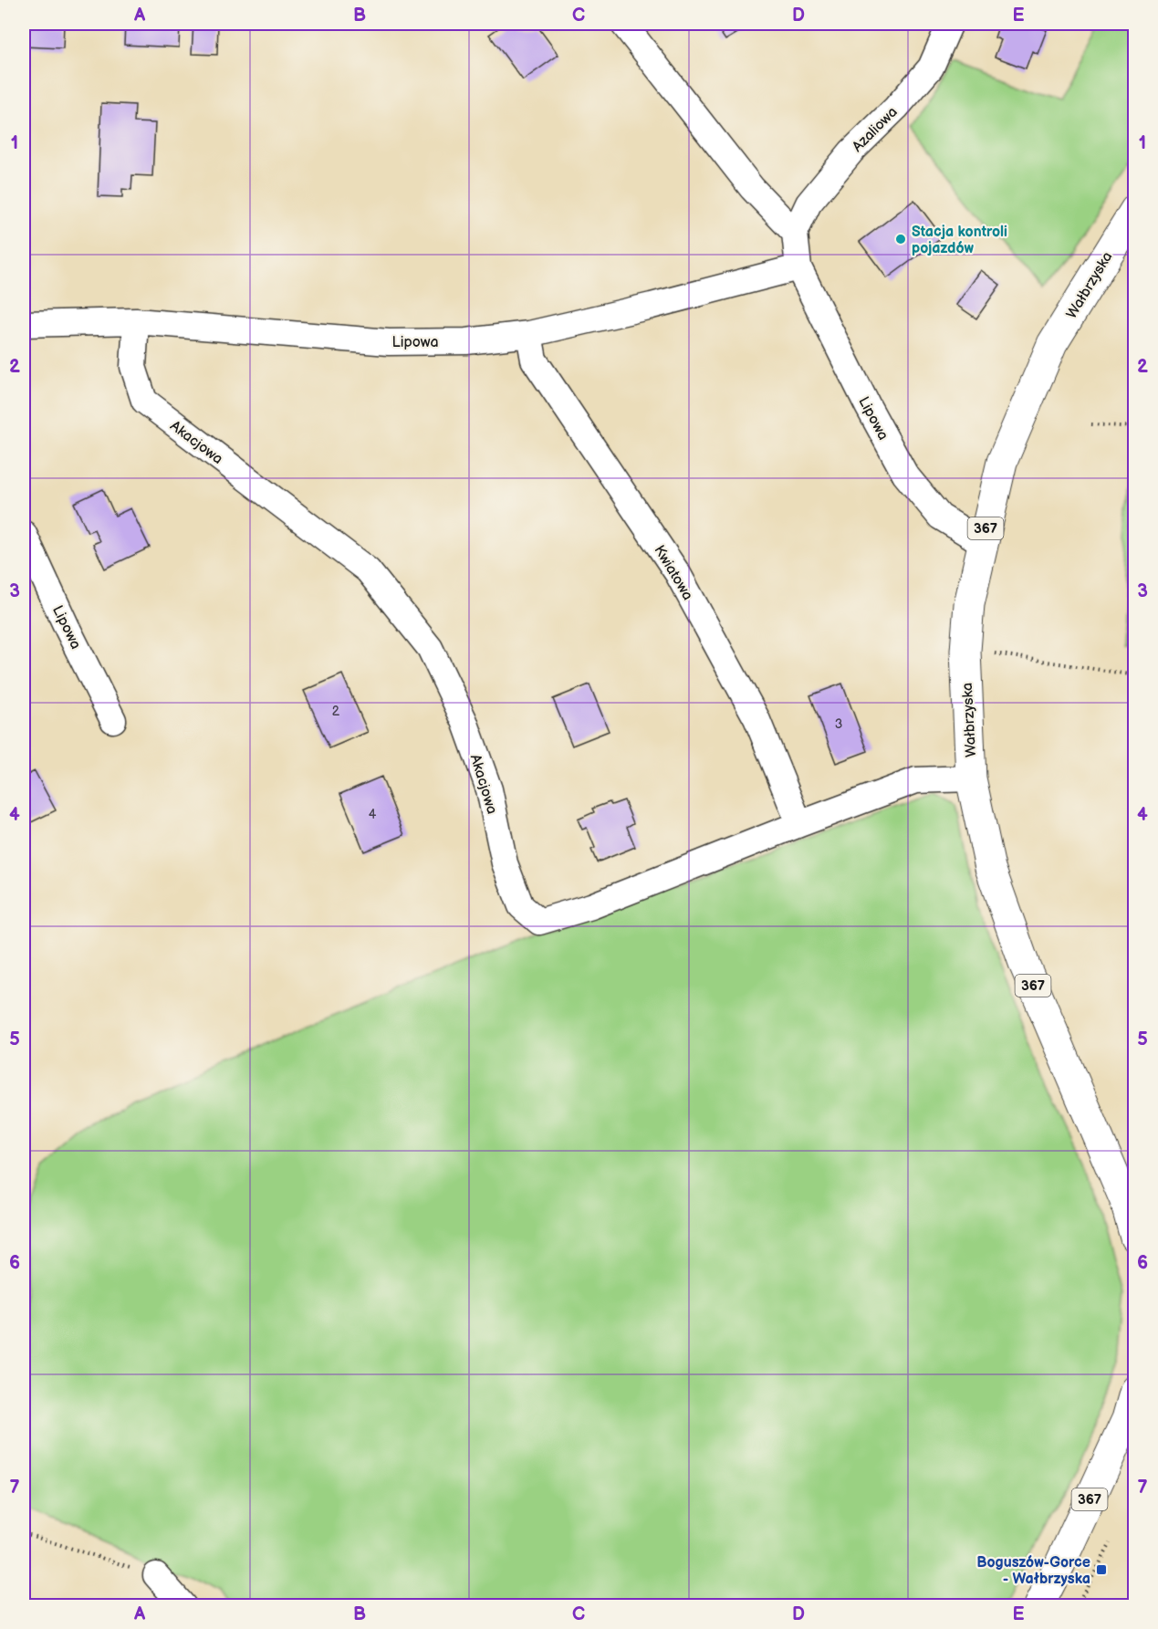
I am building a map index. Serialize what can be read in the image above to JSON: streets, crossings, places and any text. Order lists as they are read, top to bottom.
{
  "streets": {
    "main road": ["Wałbrzyska", "367"],
    "street": [
      "Azaliowa",
      "Lipowa",
      "Akacjowa",
      "Kwiatowa"
    ]
  },
  "crossings": [
    ["Azaliowa", "Lipowa"],
    ["Wałbrzyska", "Lipowa"],
    ["Wałbrzyska", "Akacjowa"],
    ["Lipowa", "Akacjowa"],
    ["Lipowa", "Kwiatowa"],
    ["Akacjowa", "Kwiatowa"]
  ],
  "places": {
    "other": ["Stacja kontroli pojazdów"],
    "transit": ["Boguszów-Gorce - Wałbrzyska"]
  },
  "house_numbers": ["2", "3", "4"],
  "grid": {
    "columns": [
      "A",
      "B",
      "C",
      "D",
      "E"
    ],
    "rows": [
      "1",
      "2",
      "3",
      "4",
      "5",
      "6",
      "7"
    ]
  }
}
